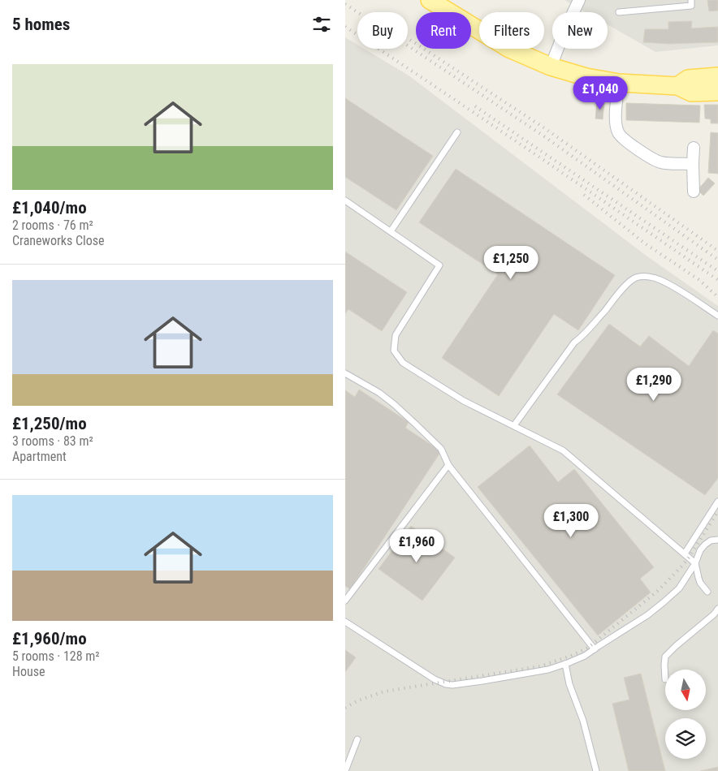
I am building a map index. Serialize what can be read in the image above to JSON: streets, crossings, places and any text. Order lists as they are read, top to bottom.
{
  "north": "bottom",
  "page": {
    "heading": "5 homes",
    "chip": [
      "Buy",
      "Rent",
      "Filters",
      "New"
    ],
    "list": [
      {
        "name": "£1,040/mo",
        "note": "2 rooms · 76 m² · Craneworks Close"
      },
      {
        "name": "£1,250/mo",
        "note": "3 rooms · 83 m² · Apartment"
      },
      {
        "name": "£1,960/mo",
        "note": "5 rooms · 128 m² · House"
      }
    ],
    "price": [
      "£1,040",
      "£1,250",
      "£1,290",
      "£1,300",
      "£1,960"
    ]
  }
}
